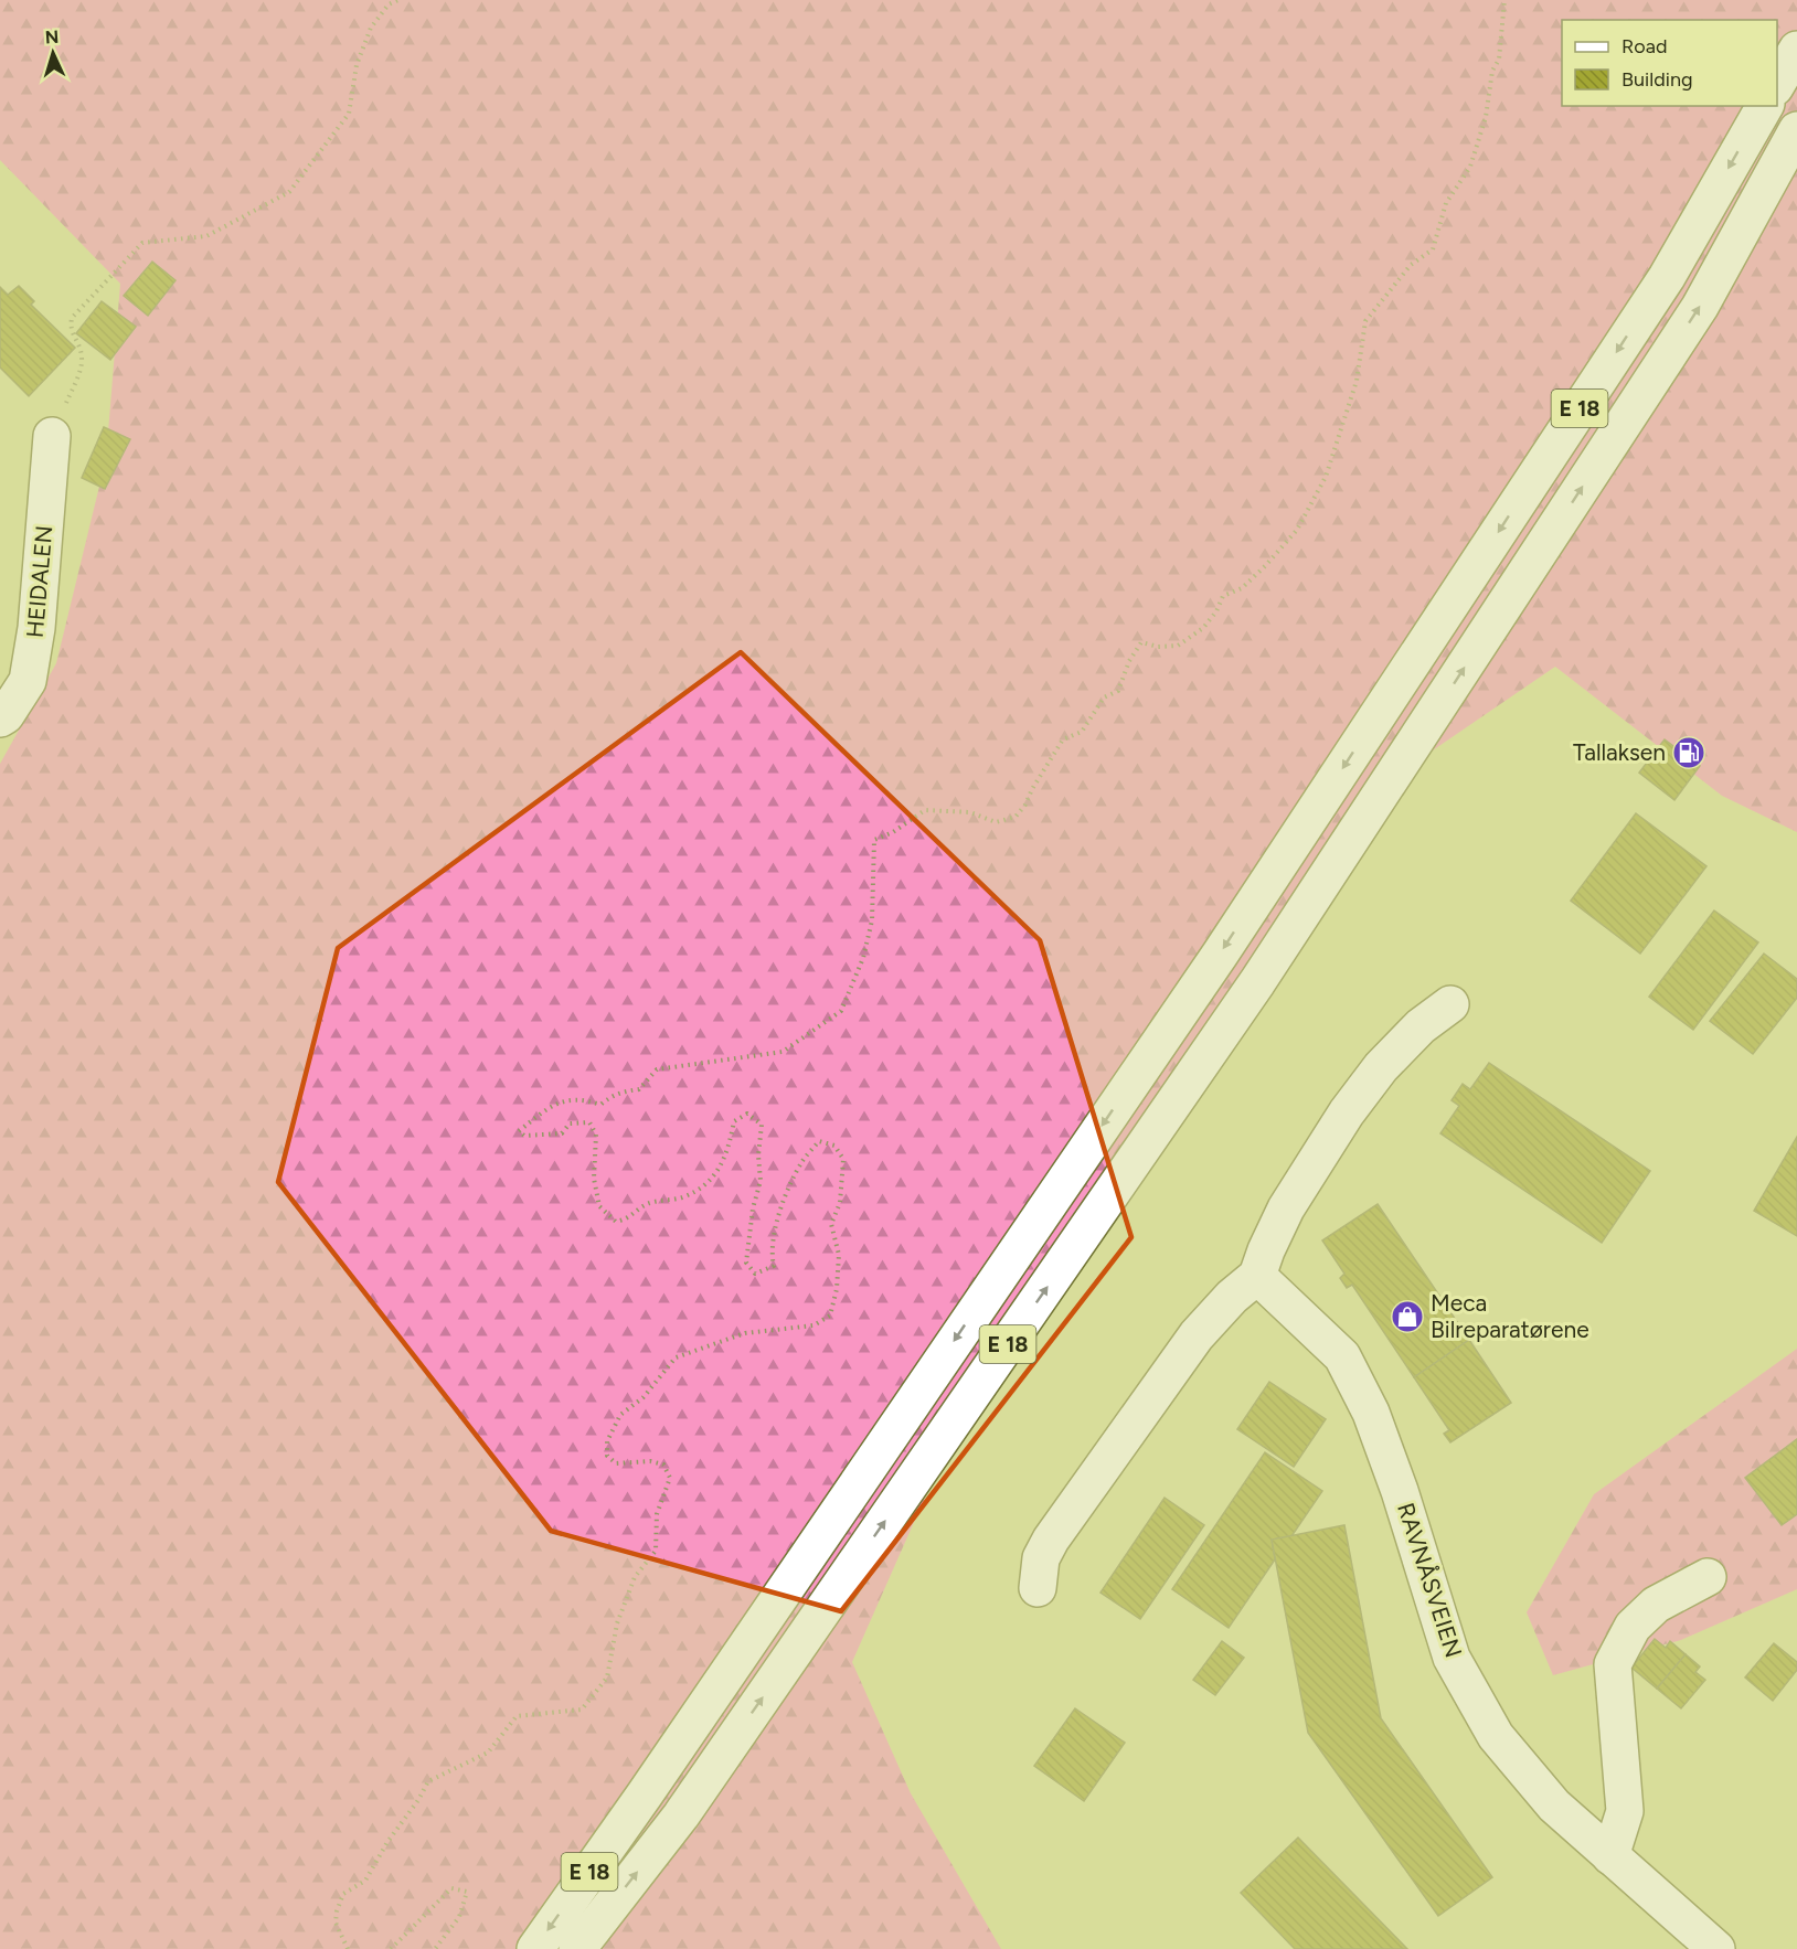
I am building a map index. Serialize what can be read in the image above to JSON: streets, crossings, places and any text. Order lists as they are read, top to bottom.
{
  "streets": {
    "main road": ["E 18", "HEIDALEN", "RAVNÅSVEIEN"]
  },
  "places": {
    "fuel station": ["Tallaksen"],
    "shop": ["Meca Bilreparatørene"]
  },
  "legend": ["Road", "Building"],
  "north": "top"
}
